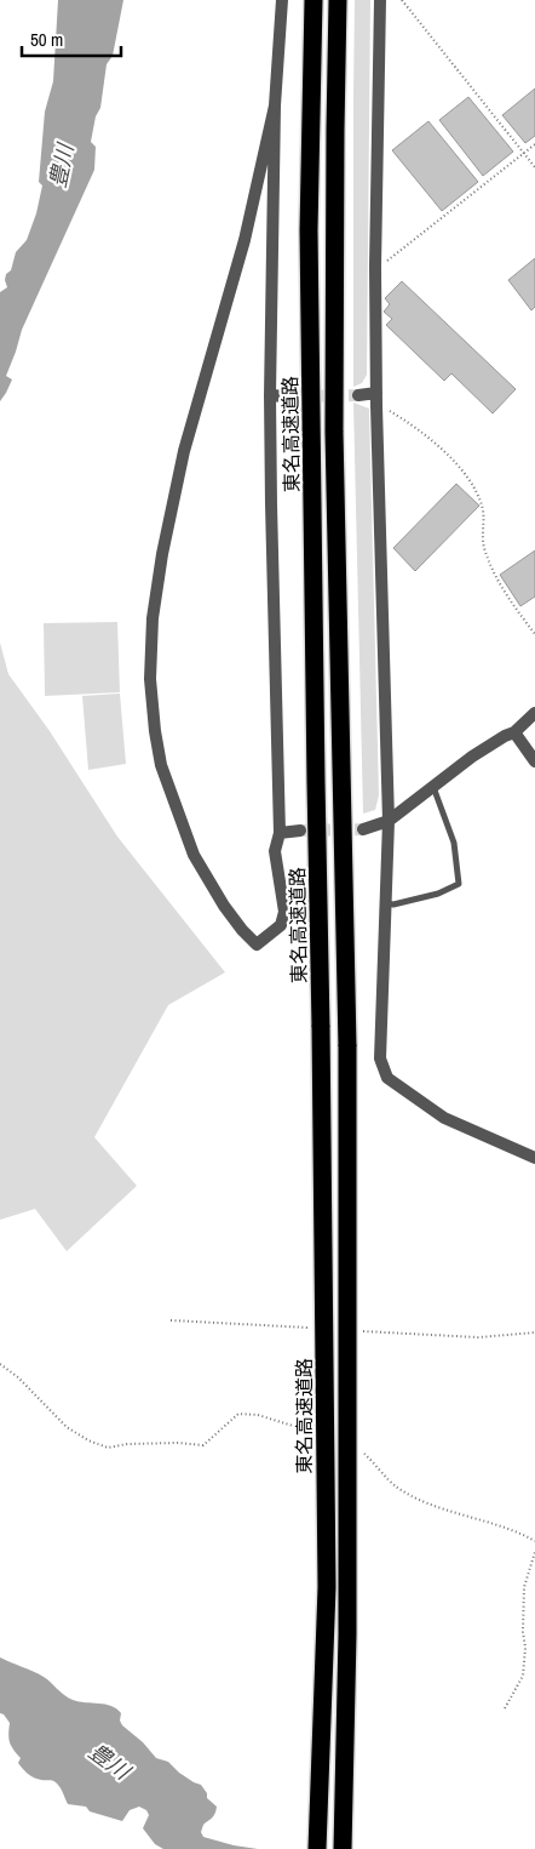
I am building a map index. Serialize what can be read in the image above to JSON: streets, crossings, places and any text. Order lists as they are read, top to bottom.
{
  "streets": {
    "highway": ["東名高速道路"]
  },
  "water": ["豊川"],
  "scale_bar": "50 m"
}
